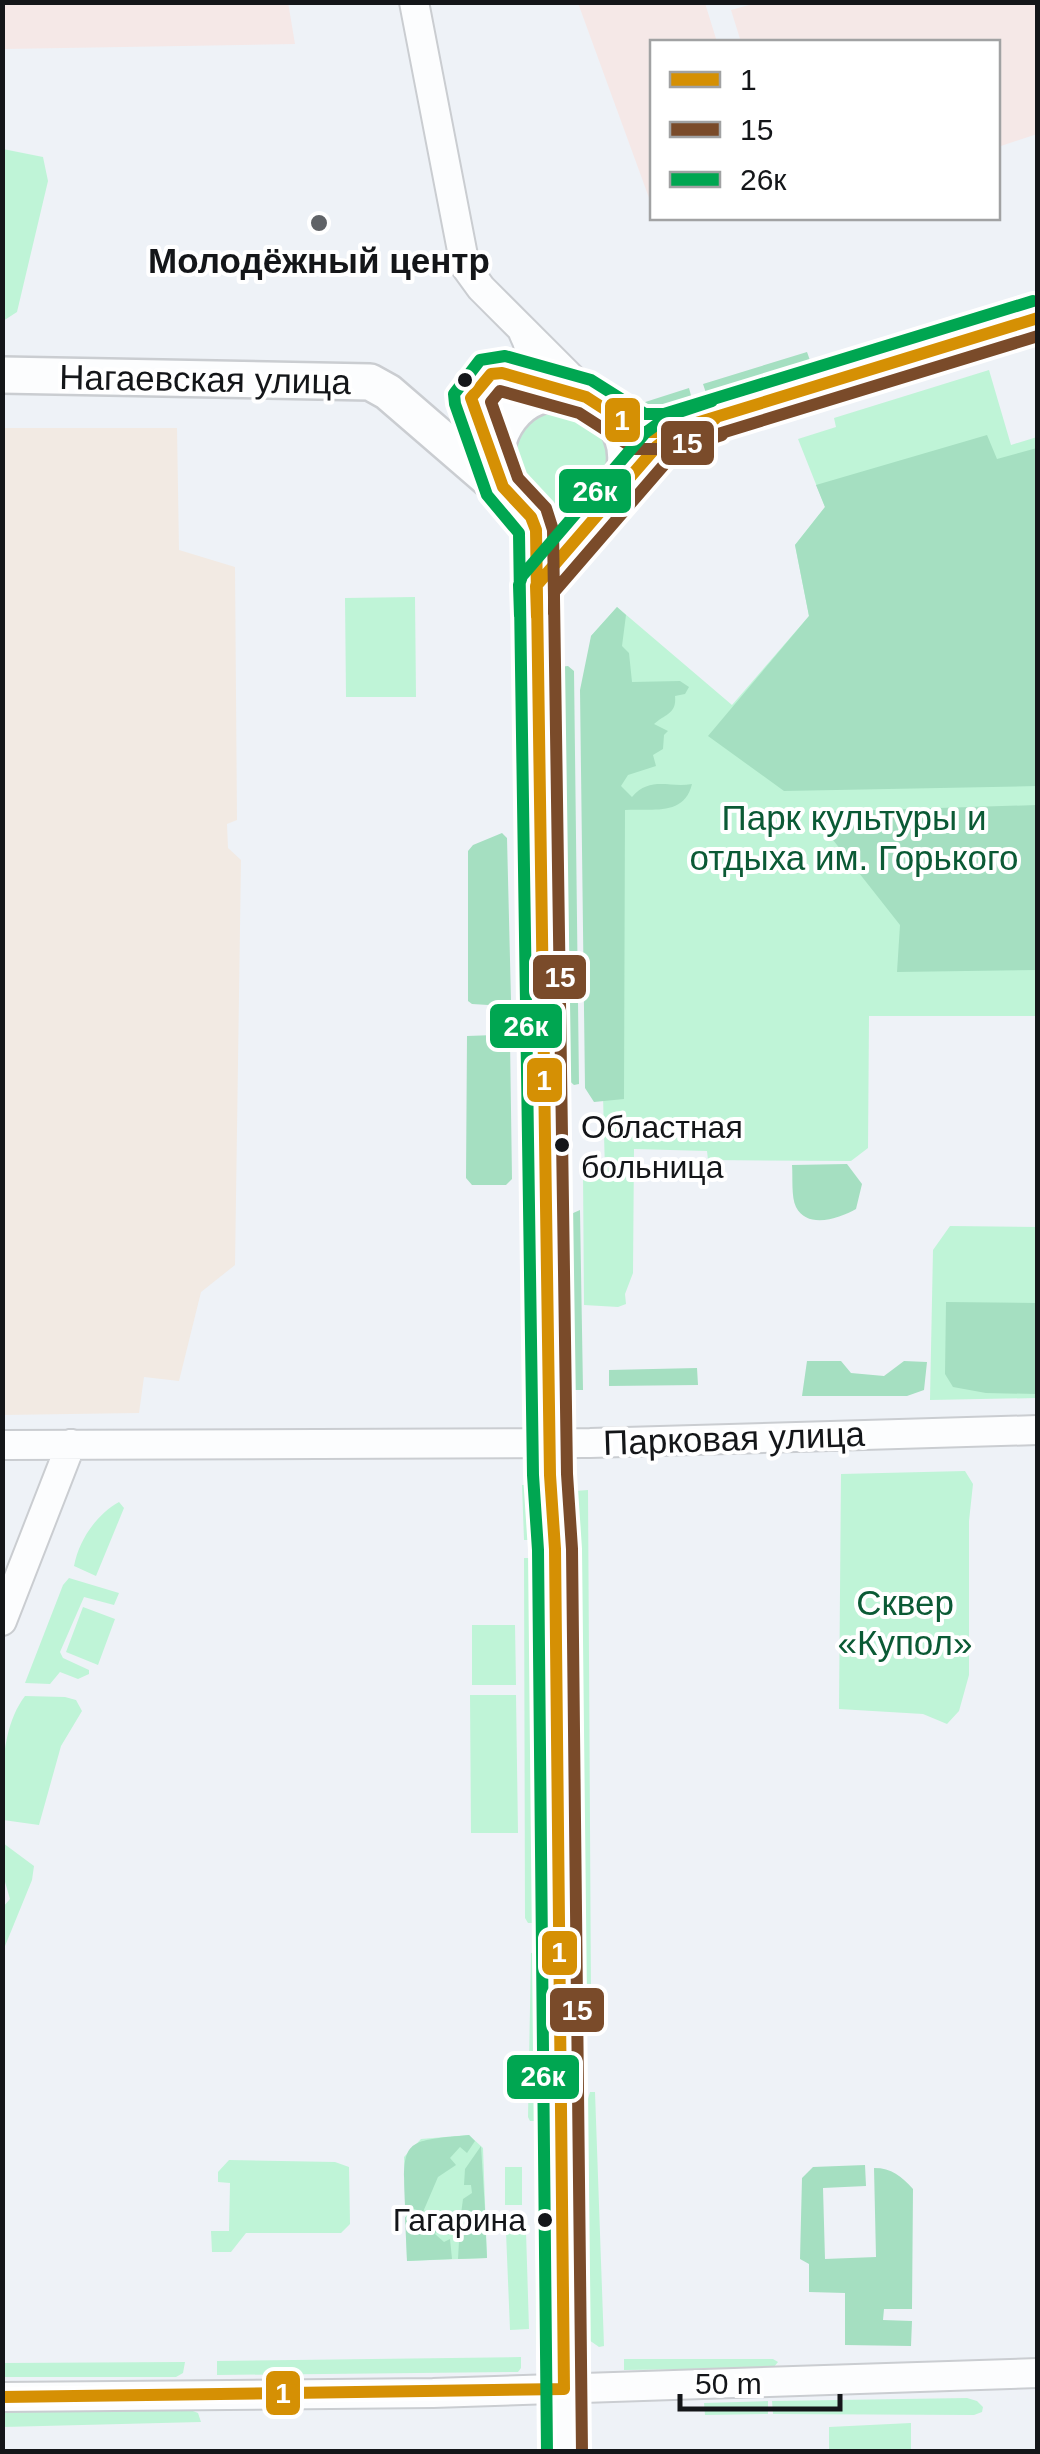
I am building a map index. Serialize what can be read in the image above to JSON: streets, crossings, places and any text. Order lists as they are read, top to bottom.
{
  "streets": {
    "main road": ["Нагаевская улица"],
    "street": ["Парковая улица"]
  },
  "parks": ["Парк культуры и отдыха им. Горького", "Сквер «Купол»"],
  "places": ["Молодёжный центр", "Областная больница", "Гагарина"],
  "lines": ["transit line 26к", "transit line 1", "transit line 15"],
  "legend": ["1", "15", "26к"],
  "scale_bar": "50 m"
}
